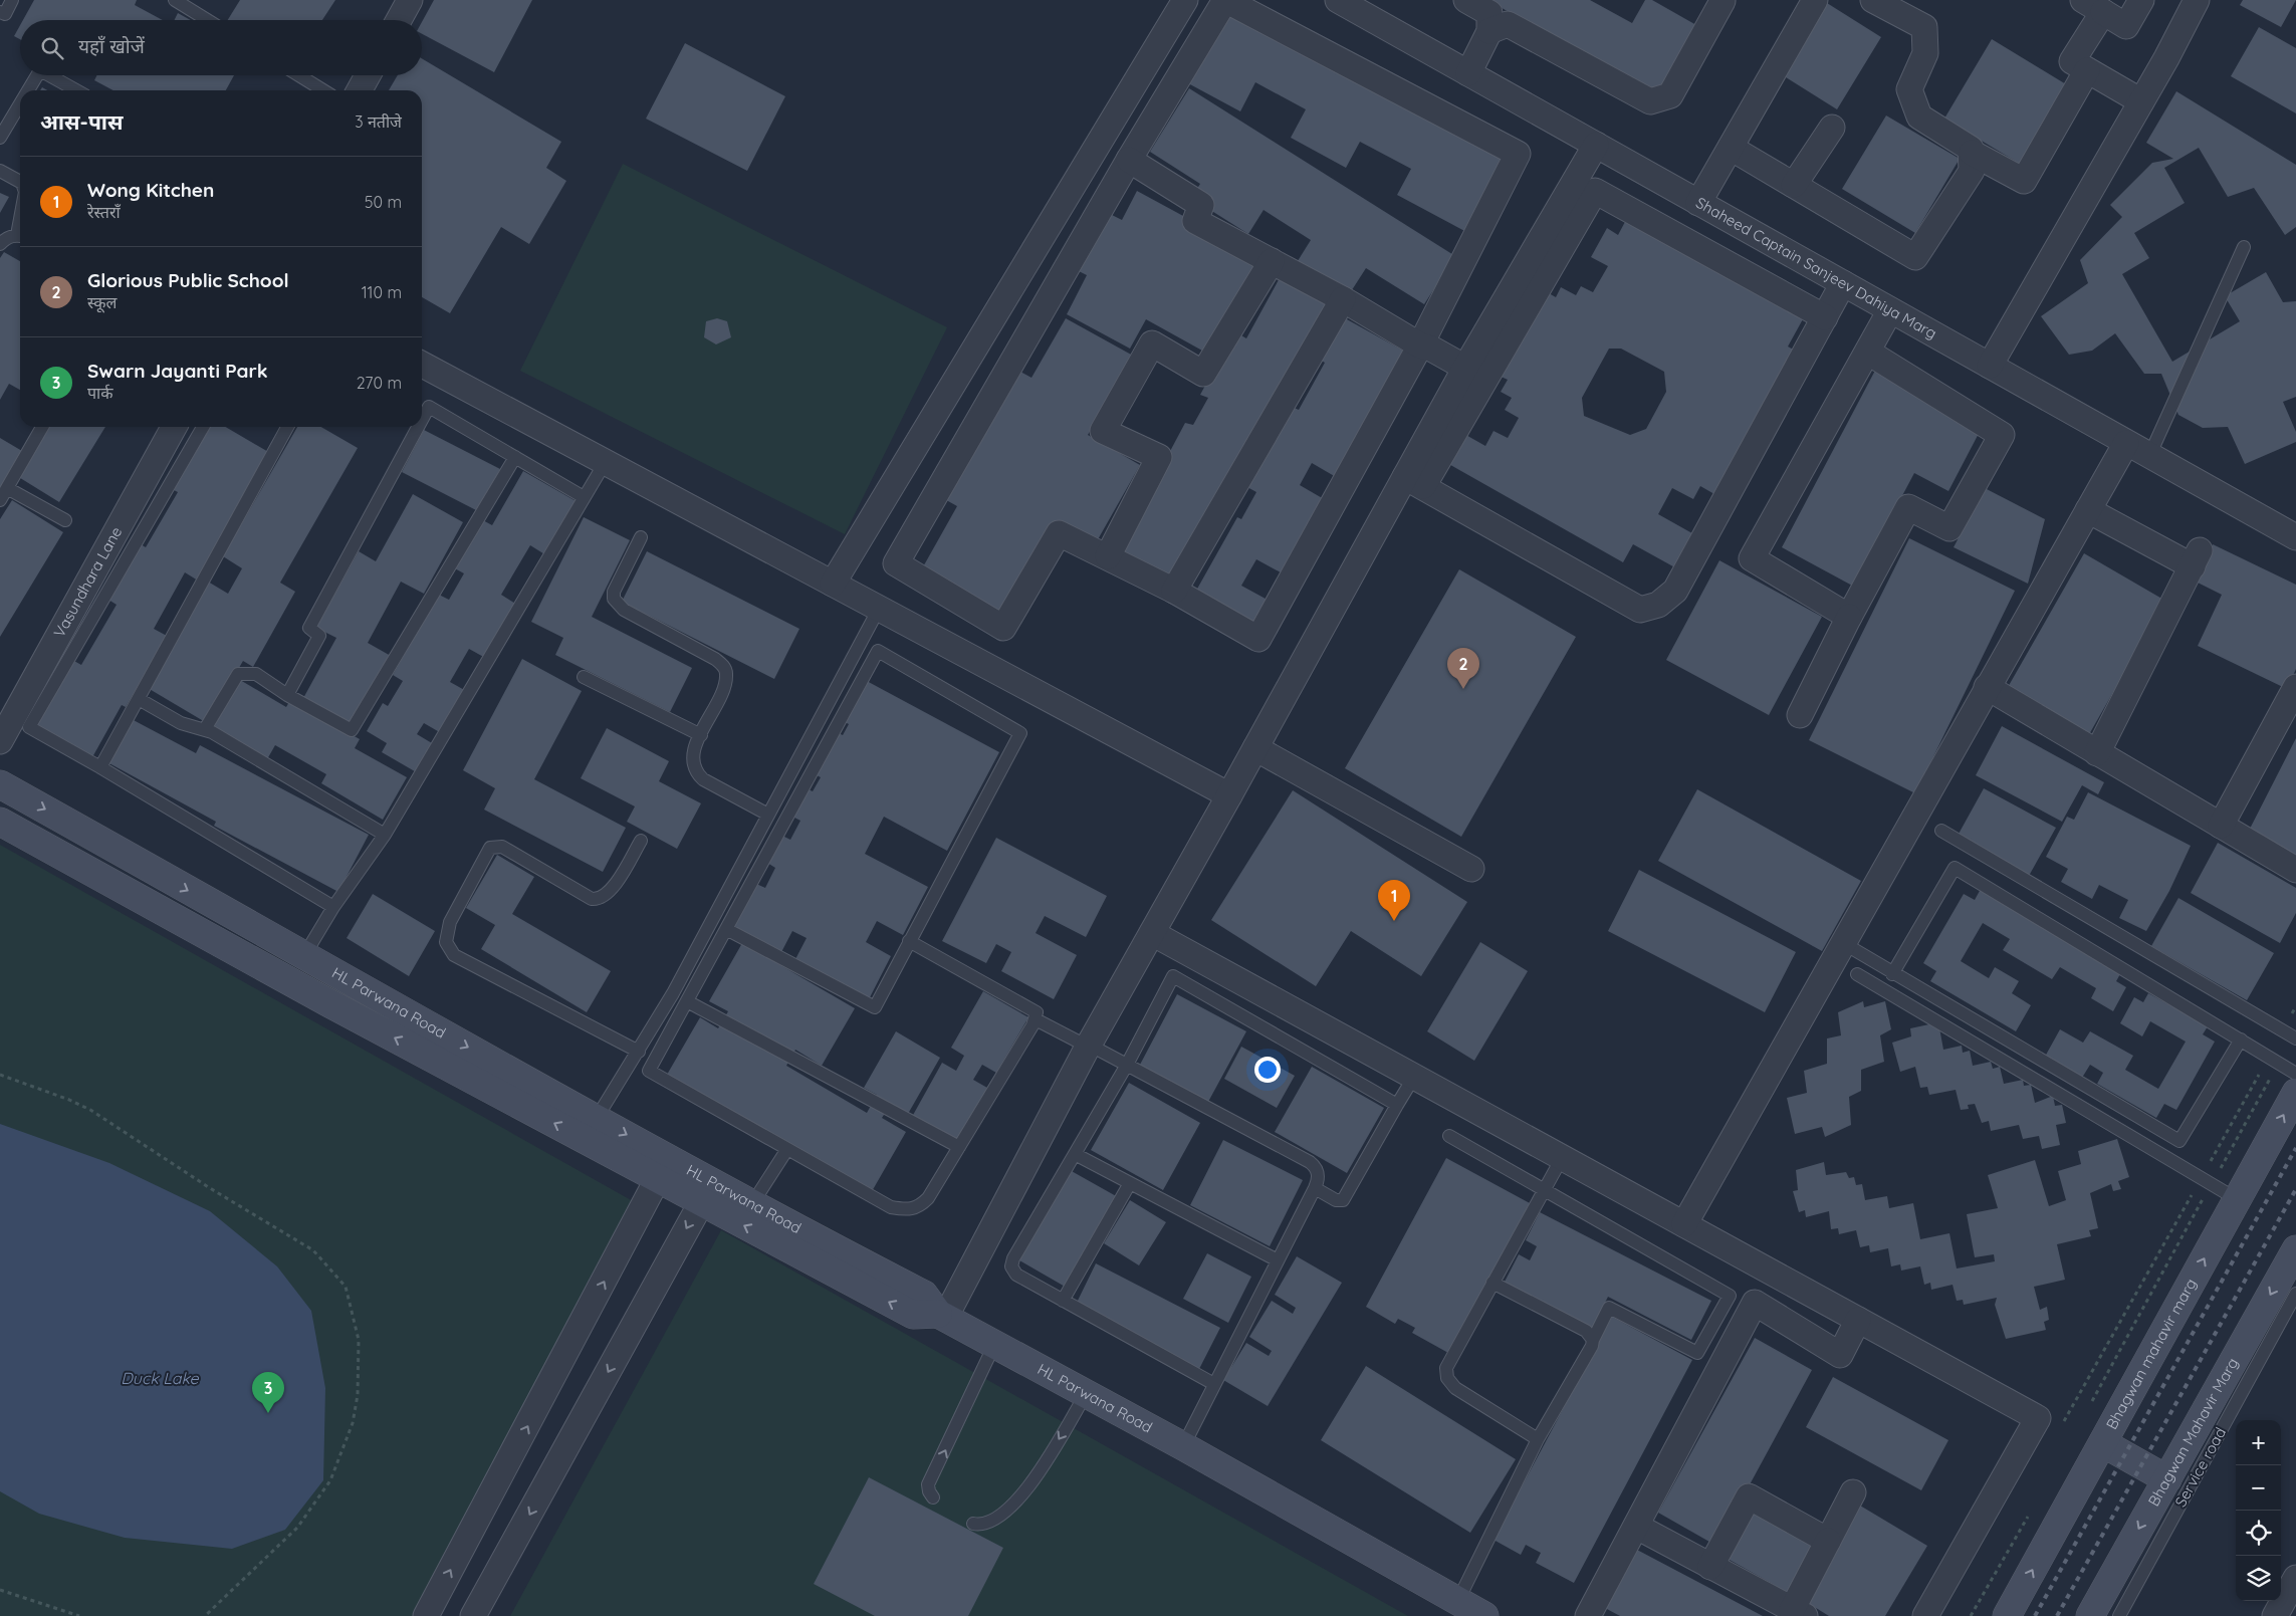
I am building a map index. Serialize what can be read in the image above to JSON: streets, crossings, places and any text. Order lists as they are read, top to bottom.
{
  "streets": {
    "street": [
      "Shaheed Captain Sanjeev Dahiya Marg",
      "Vasundhara Lane",
      "HL Parwana Road",
      "Bhagwan mahavir marg",
      "Bhagwan Mahavir Marg"
    ],
    "lane": ["Service road"]
  },
  "one_way": ["Bhagwan mahavir marg", "Bhagwan Mahavir Marg"],
  "water": ["Duck Lake"],
  "page": {
    "search": "यहाँ खोजें",
    "heading": ["आस-पास", "3 नतीजे"],
    "list": [
      {
        "mark": "1",
        "name": "Wong Kitchen",
        "note": "रेस्तराँ",
        "value": "50 m"
      },
      {
        "mark": "2",
        "name": "Glorious Public School",
        "note": "स्कूल",
        "value": "110 m"
      },
      {
        "mark": "3",
        "name": "Swarn Jayanti Park",
        "note": "पार्क",
        "value": "270 m"
      }
    ],
    "pins": ["2", "1", "3"],
    "map_buttons": ["+", "−"]
  }
}
